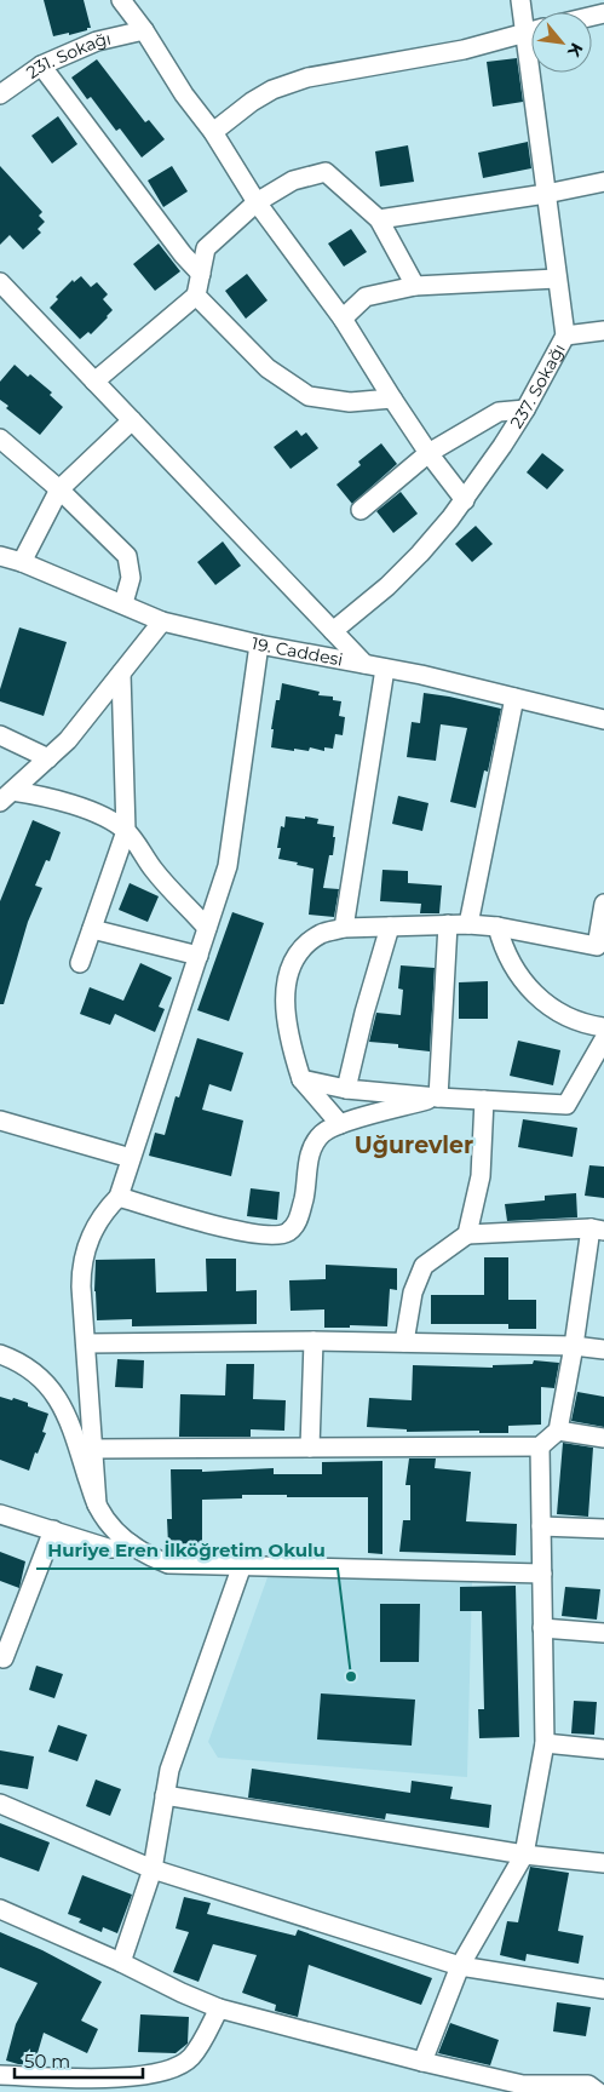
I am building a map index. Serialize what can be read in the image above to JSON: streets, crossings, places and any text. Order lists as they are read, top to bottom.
{
  "streets": {
    "street": ["231. Sokağı", "237. Sokağı", "19. Caddesi"]
  },
  "districts": ["Uğurevler"],
  "places": ["Huriye Eren İlköğretim Okulu"],
  "scale_bar": "50 m",
  "north": "bottom right"
}
